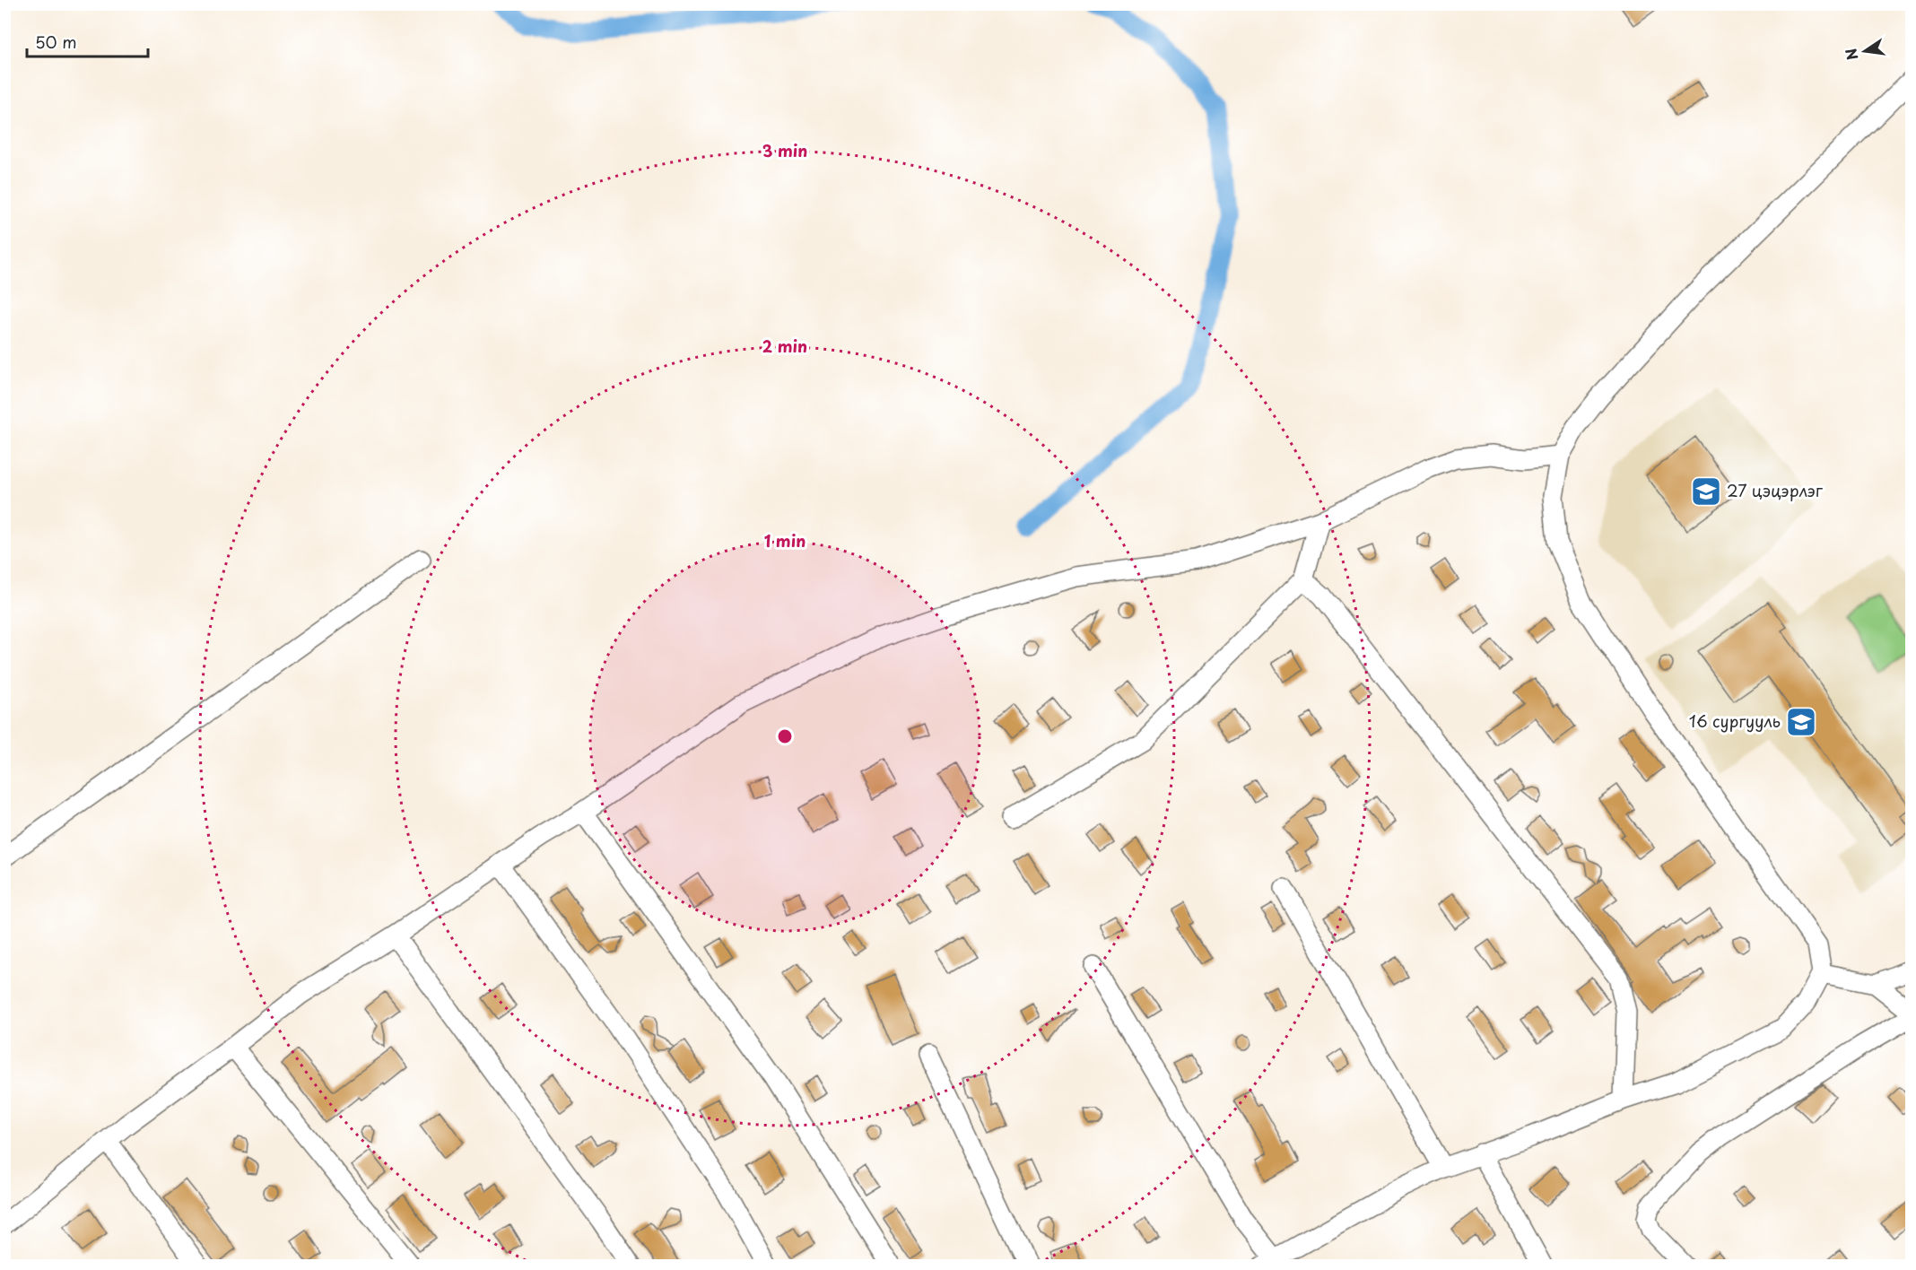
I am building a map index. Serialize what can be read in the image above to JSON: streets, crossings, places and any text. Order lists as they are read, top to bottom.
{
  "places": {
    "school or university": ["27 цэцэрлэг", "16 сургууль"]
  },
  "scale_bar": "50 m",
  "north": "left",
  "rings": ["3 min", "2 min", "1 min"]
}
